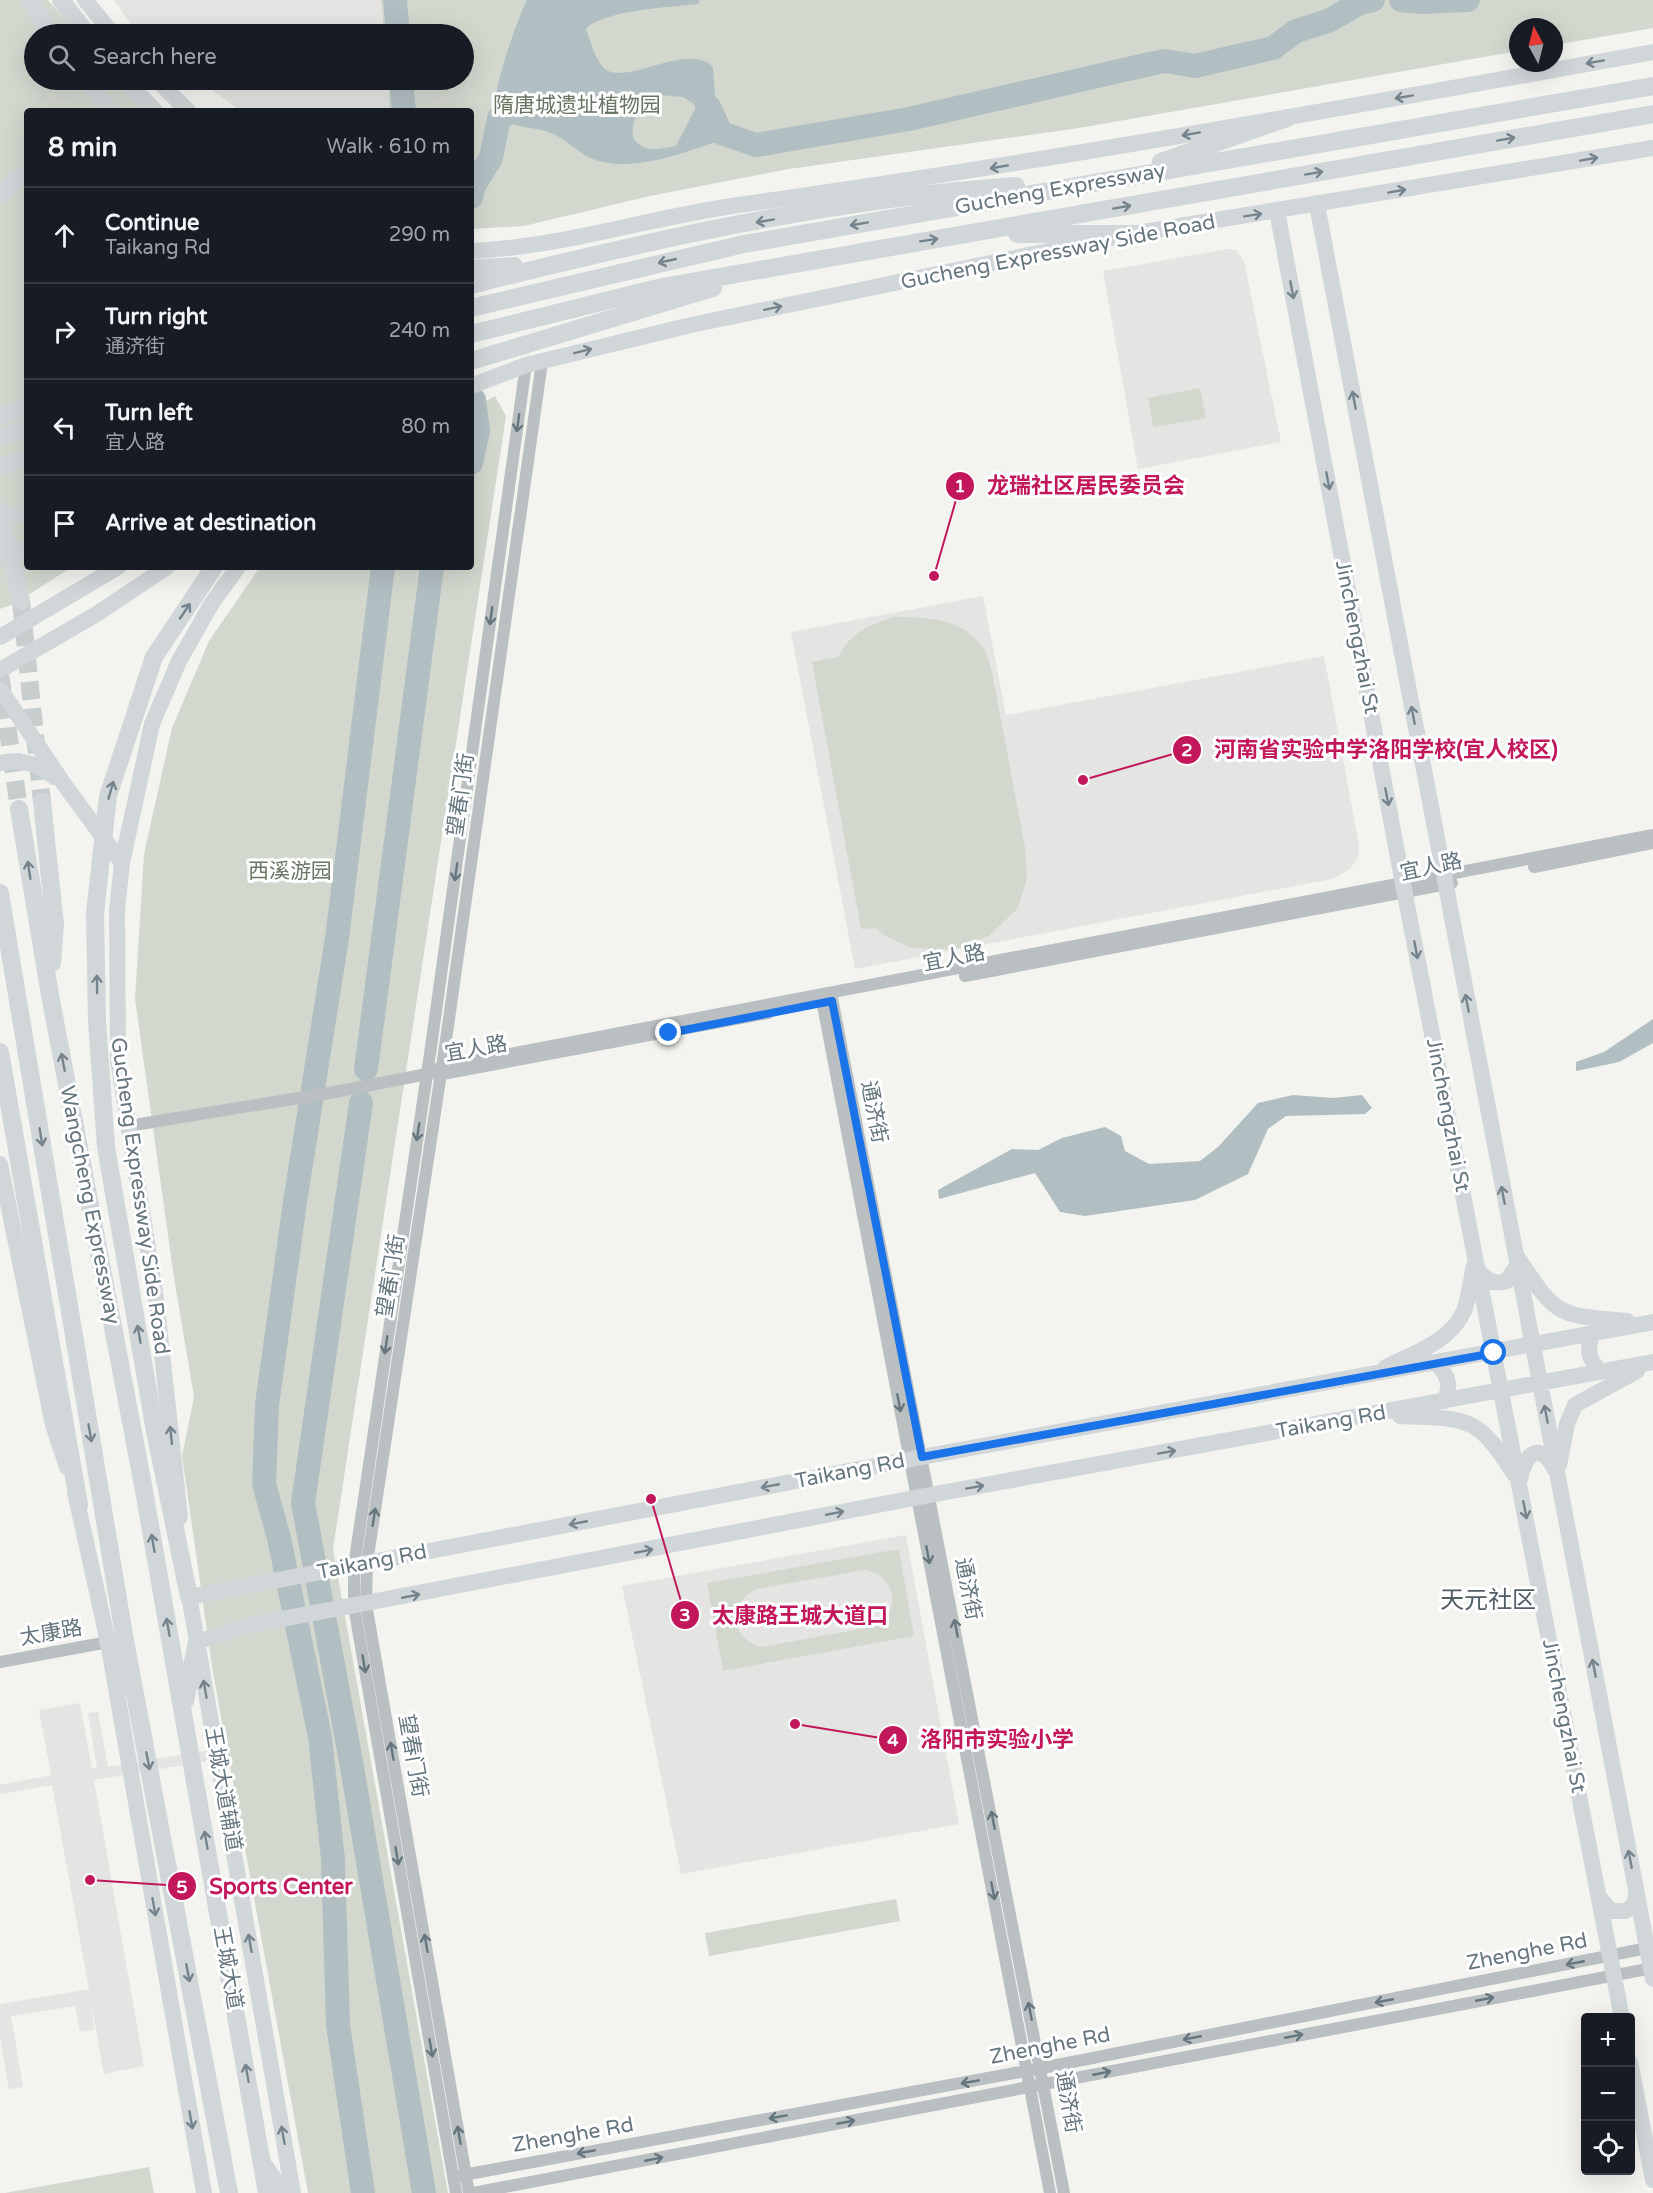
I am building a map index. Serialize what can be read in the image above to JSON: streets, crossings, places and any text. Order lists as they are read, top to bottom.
{
  "streets": {
    "highway": ["Gucheng Expressway", "Wangcheng Expressway", "王城大道"],
    "main road": [
      "Gucheng Expressway Side Road",
      "Jinchengzhai St",
      "Taikang Rd",
      "王城大道辅道"
    ],
    "street": [
      "望春门街",
      "宜人路",
      "通济街",
      "太康路",
      "Zhenghe Rd"
    ]
  },
  "crossings": [
    ["Gucheng Expressway Side Road", "Jinchengzhai St"],
    ["Gucheng Expressway Side Road", "望春门街"],
    ["Gucheng Expressway Side Road", "宜人路"],
    ["Gucheng Expressway Side Road", "Taikang Rd"],
    ["Gucheng Expressway Side Road", "王城大道辅道"],
    ["Jinchengzhai St", "宜人路"],
    ["Jinchengzhai St", "Taikang Rd"],
    ["Jinchengzhai St", "Zhenghe Rd"],
    ["望春门街", "宜人路"],
    ["望春门街", "Taikang Rd"],
    ["望春门街", "Zhenghe Rd"],
    ["宜人路", "通济街"],
    ["通济街", "Taikang Rd"],
    ["通济街", "Zhenghe Rd"],
    ["Wangcheng Expressway", "太康路"],
    ["Wangcheng Expressway", "王城大道"],
    ["Taikang Rd", "王城大道辅道"],
    ["太康路", "王城大道"]
  ],
  "districts": ["天元社区"],
  "parks": ["隋唐城遗址植物园", "西溪游园"],
  "places": [
    "龙瑞社区居民委员会",
    "河南省实验中学洛阳学校(宜人校区)",
    "太康路王城大道口",
    "洛阳市实验小学",
    "Sports Center"
  ],
  "north": "top",
  "page": {
    "search": "Search here",
    "heading": ["8 min", "Walk · 610 m"],
    "list": [
      ["Continue", "Taikang Rd", "290 m"],
      ["Turn right", "通济街", "240 m"],
      ["Turn left", "宜人路", "80 m"],
      "Arrive at destination"
    ],
    "map_buttons": ["+", "−"]
  }
}
